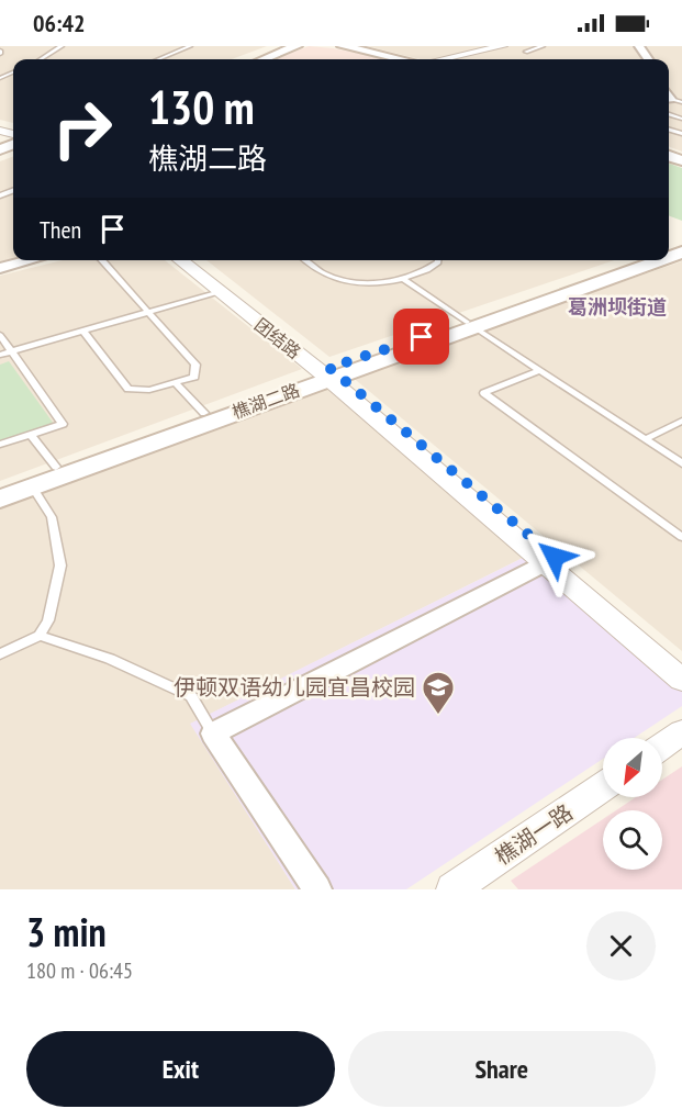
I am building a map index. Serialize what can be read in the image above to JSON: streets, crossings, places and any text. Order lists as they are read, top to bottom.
{
  "streets": {
    "main road": ["樵湖二路"],
    "street": ["团结路", "樵湖一路"]
  },
  "crossings": [
    ["团结路", "樵湖二路"]
  ],
  "districts": ["葛洲坝街道"],
  "places": {
    "school or university": ["伊顿双语幼儿园宜昌校园"]
  },
  "north": "bottom left",
  "page": {
    "status": "06:42",
    "turn": ["130 m", "樵湖二路"],
    "then": "Then",
    "heading": ["3 min", "180 m · 06:45"],
    "buttons": ["Exit", "Share"]
  }
}
